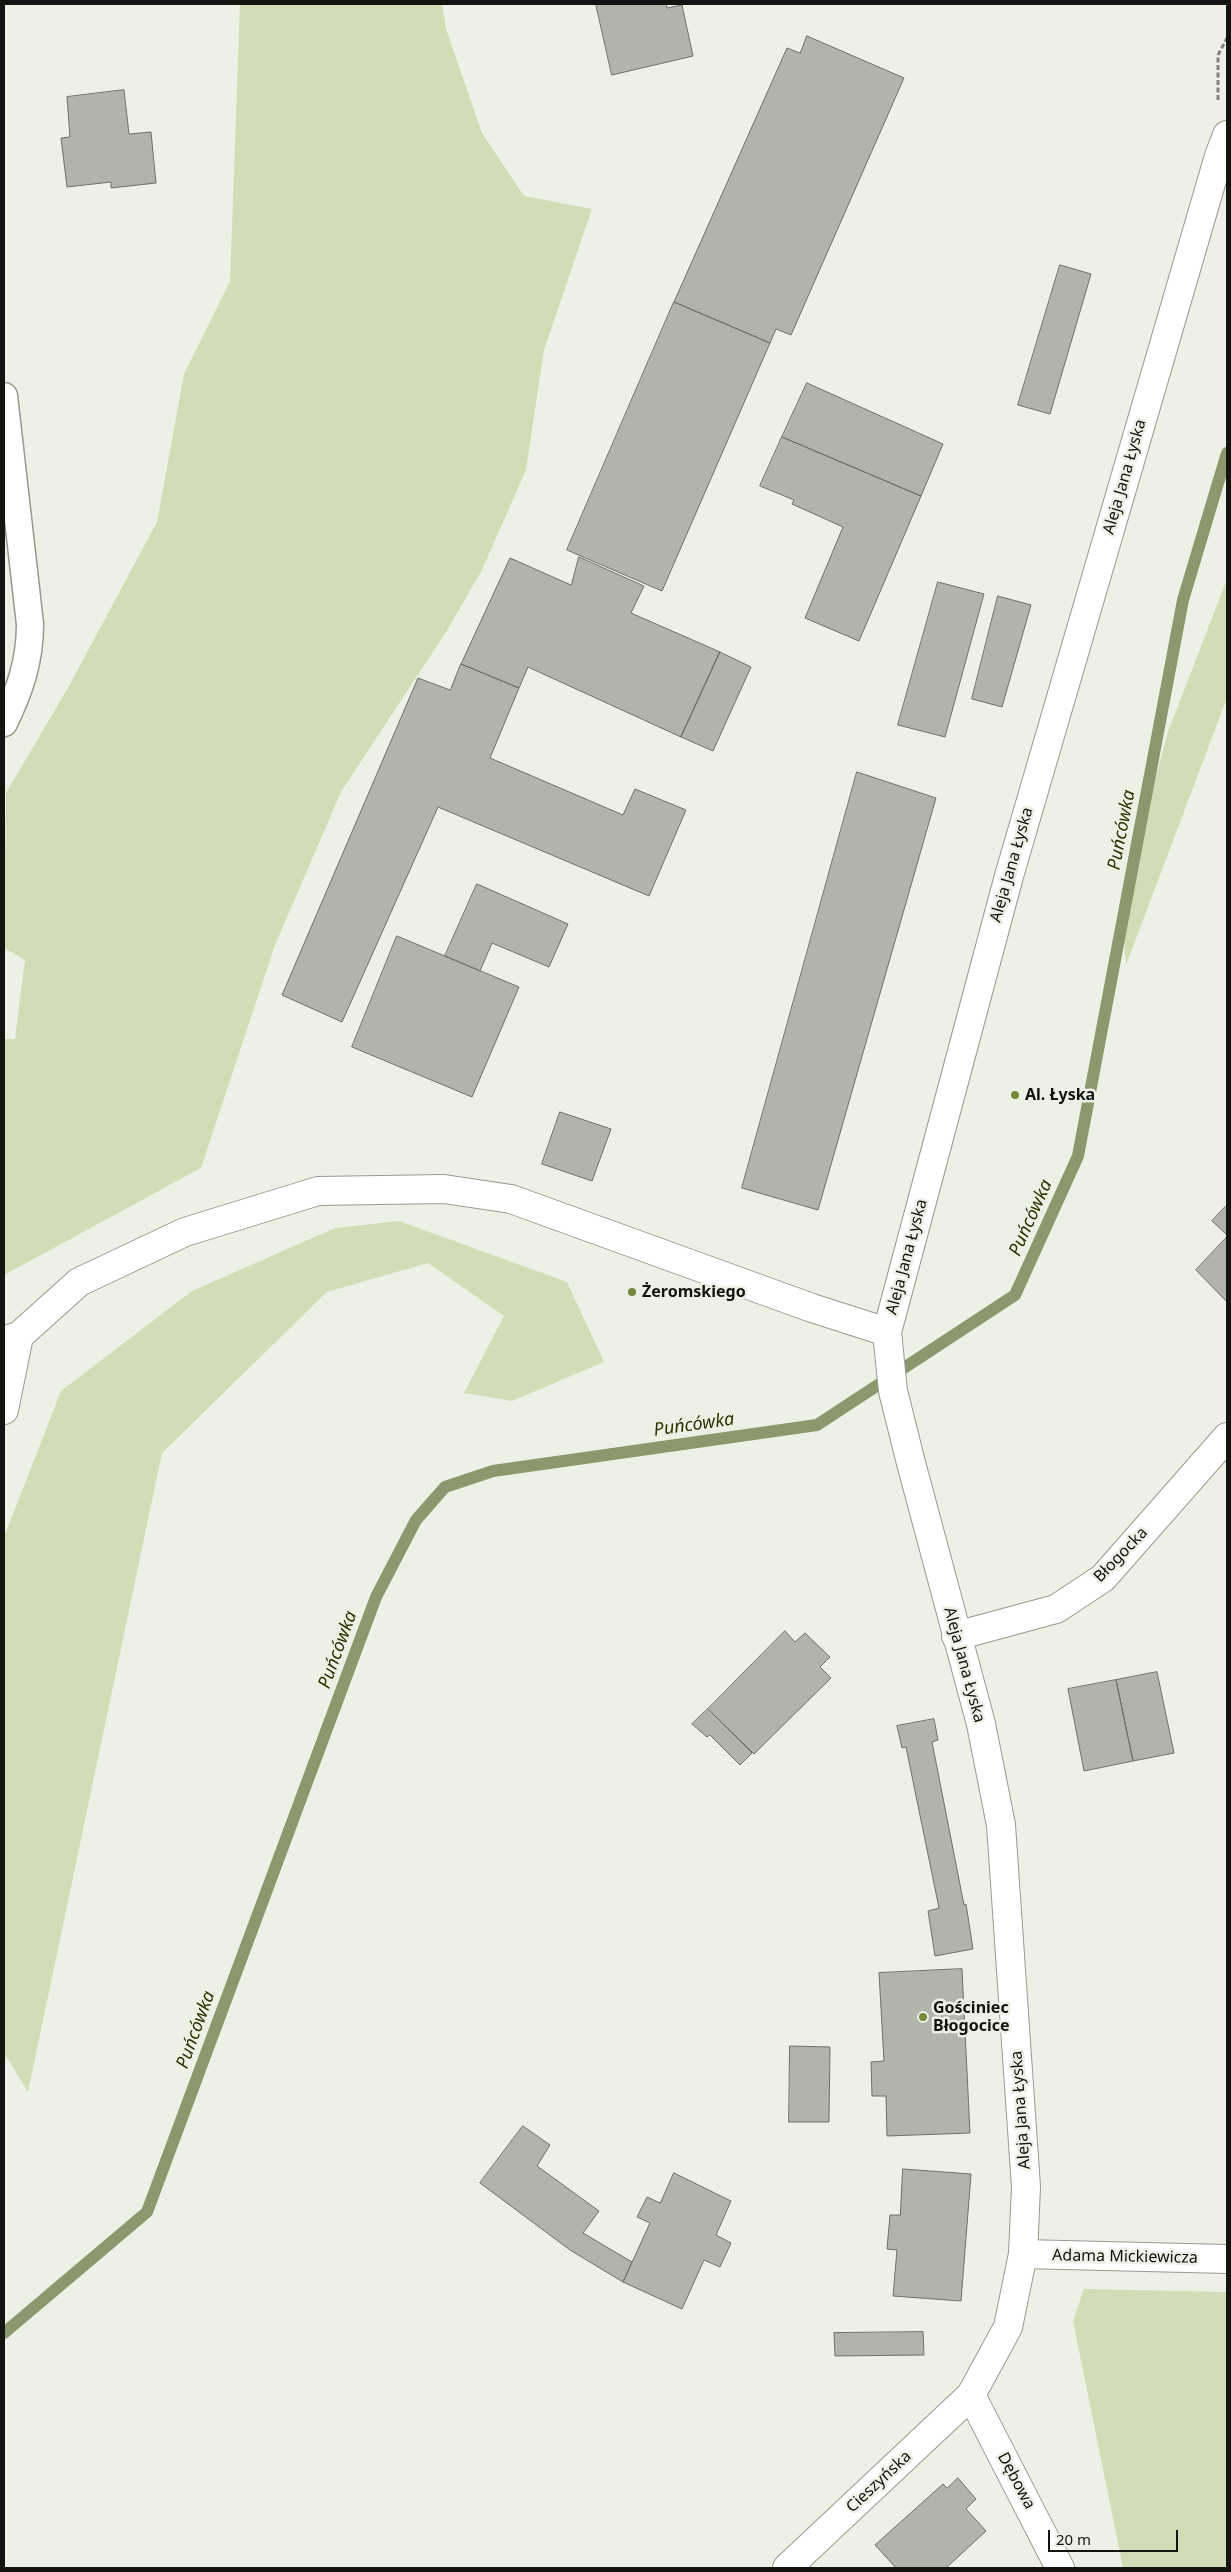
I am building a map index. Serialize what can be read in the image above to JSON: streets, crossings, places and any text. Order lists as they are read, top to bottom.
{
  "streets": {
    "street": [
      "Aleja Jana Łyska",
      "Błogocka",
      "Adama Mickiewicza",
      "Dębowa",
      "Cieszyńska"
    ]
  },
  "crossings": [
    ["Aleja Jana Łyska", "Błogocka"],
    ["Aleja Jana Łyska", "Adama Mickiewicza"],
    ["Aleja Jana Łyska", "Dębowa"],
    ["Aleja Jana Łyska", "Cieszyńska"],
    ["Dębowa", "Cieszyńska"]
  ],
  "water": ["Puńcówka"],
  "places": ["Al. Łyska", "Żeromskiego", "Gościniec Błogocice"],
  "scale_bar": "20 m"
}
